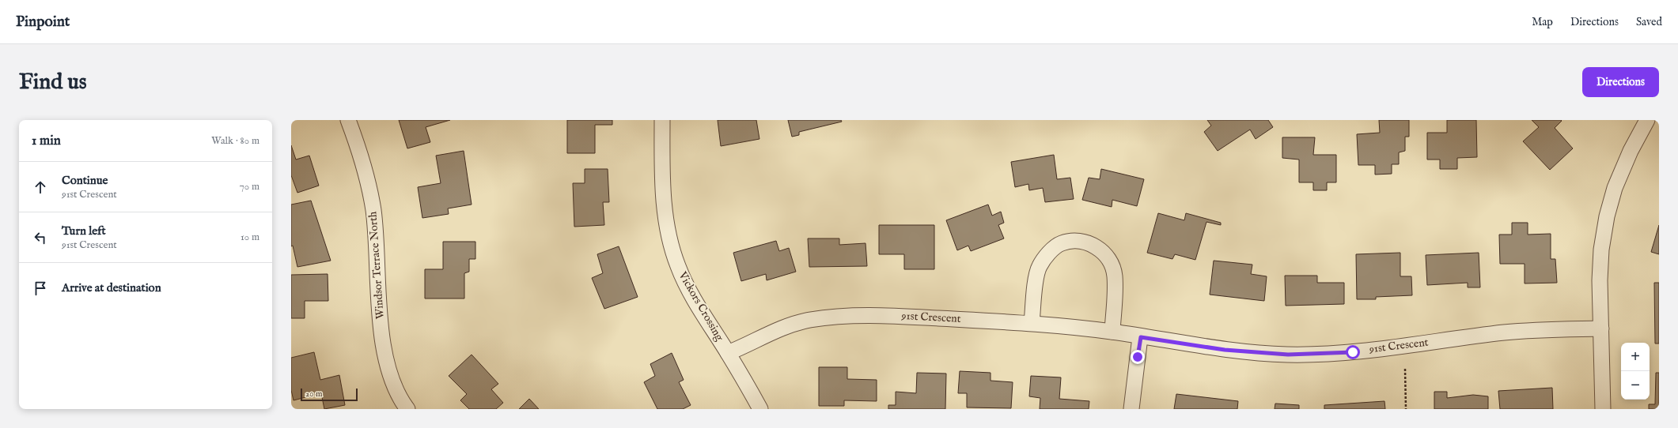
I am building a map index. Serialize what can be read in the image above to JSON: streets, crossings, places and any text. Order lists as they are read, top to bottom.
{
  "streets": {
    "street": ["Windsor Terrace North", "Vickors Crossing", "91st Crescent"]
  },
  "crossings": [
    ["Vickors Crossing", "91st Crescent"]
  ],
  "scale_bar": "20 m",
  "page": {
    "header": "Pinpoint",
    "nav": ["Map", "Directions", "Saved"],
    "buttons": "Directions",
    "title": "Find us",
    "heading": ["1 min", "Walk · 80 m"],
    "list": [
      ["Continue", "91st Crescent", "70 m"],
      ["Turn left", "91st Crescent", "10 m"],
      "Arrive at destination"
    ],
    "map_buttons": ["+", "−"],
    "scale": "20 m"
  }
}
